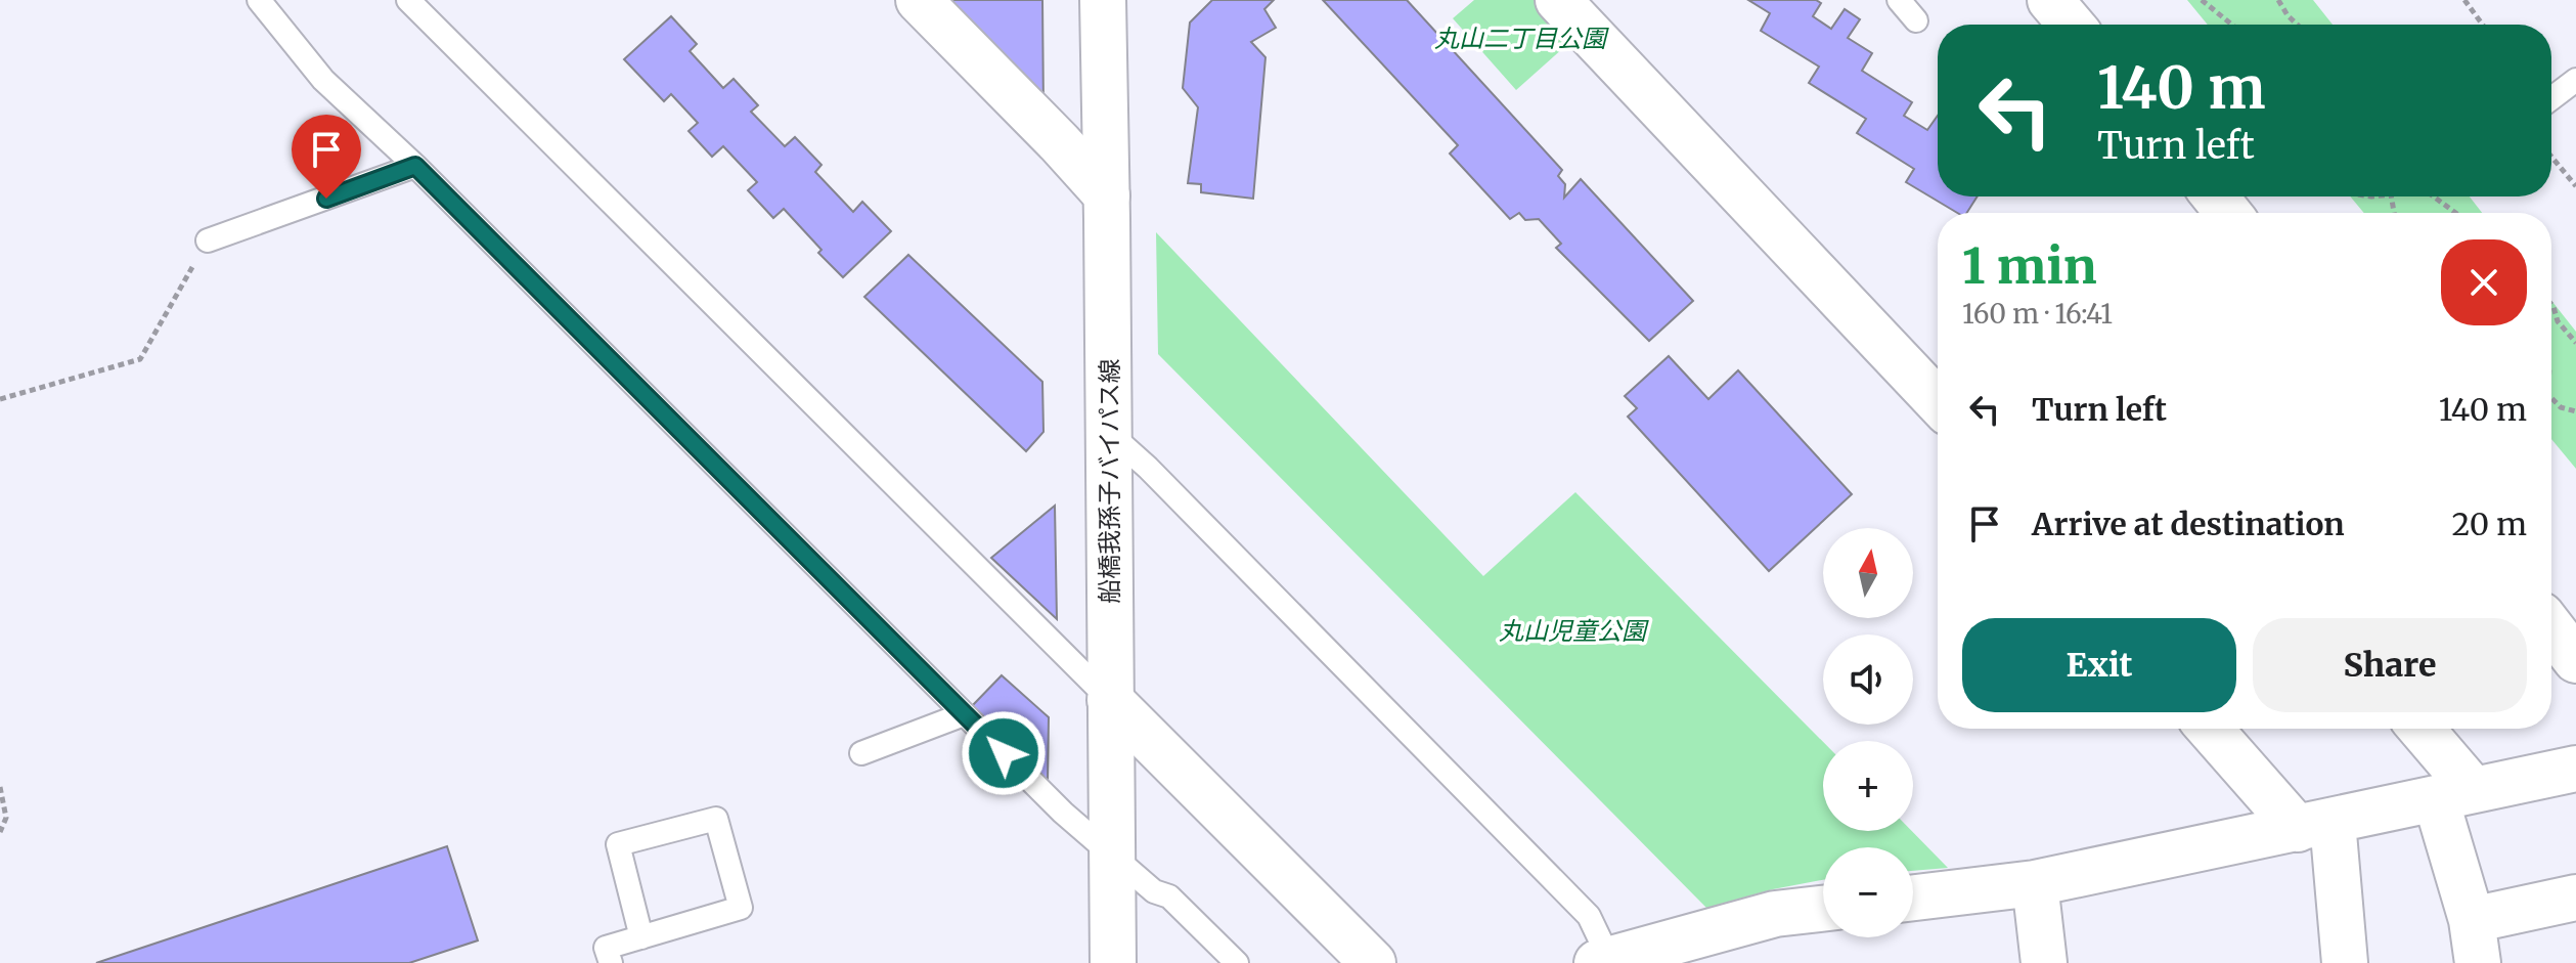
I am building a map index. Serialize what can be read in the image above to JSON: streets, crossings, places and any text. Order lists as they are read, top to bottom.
{
  "streets": {
    "street": ["船橋我孫子バイパス線"]
  },
  "parks": ["丸山二丁目公園", "丸山児童公園"],
  "north": "top",
  "page": {
    "turn": ["140 m", "Turn left"],
    "heading": ["1 min", "160 m · 16:41"],
    "list": [
      {
        "name": "Turn left",
        "value": "140 m"
      },
      {
        "name": "Arrive at destination",
        "value": "20 m"
      }
    ],
    "map_buttons": ["+", "−"],
    "buttons": ["Exit", "Share"]
  }
}
